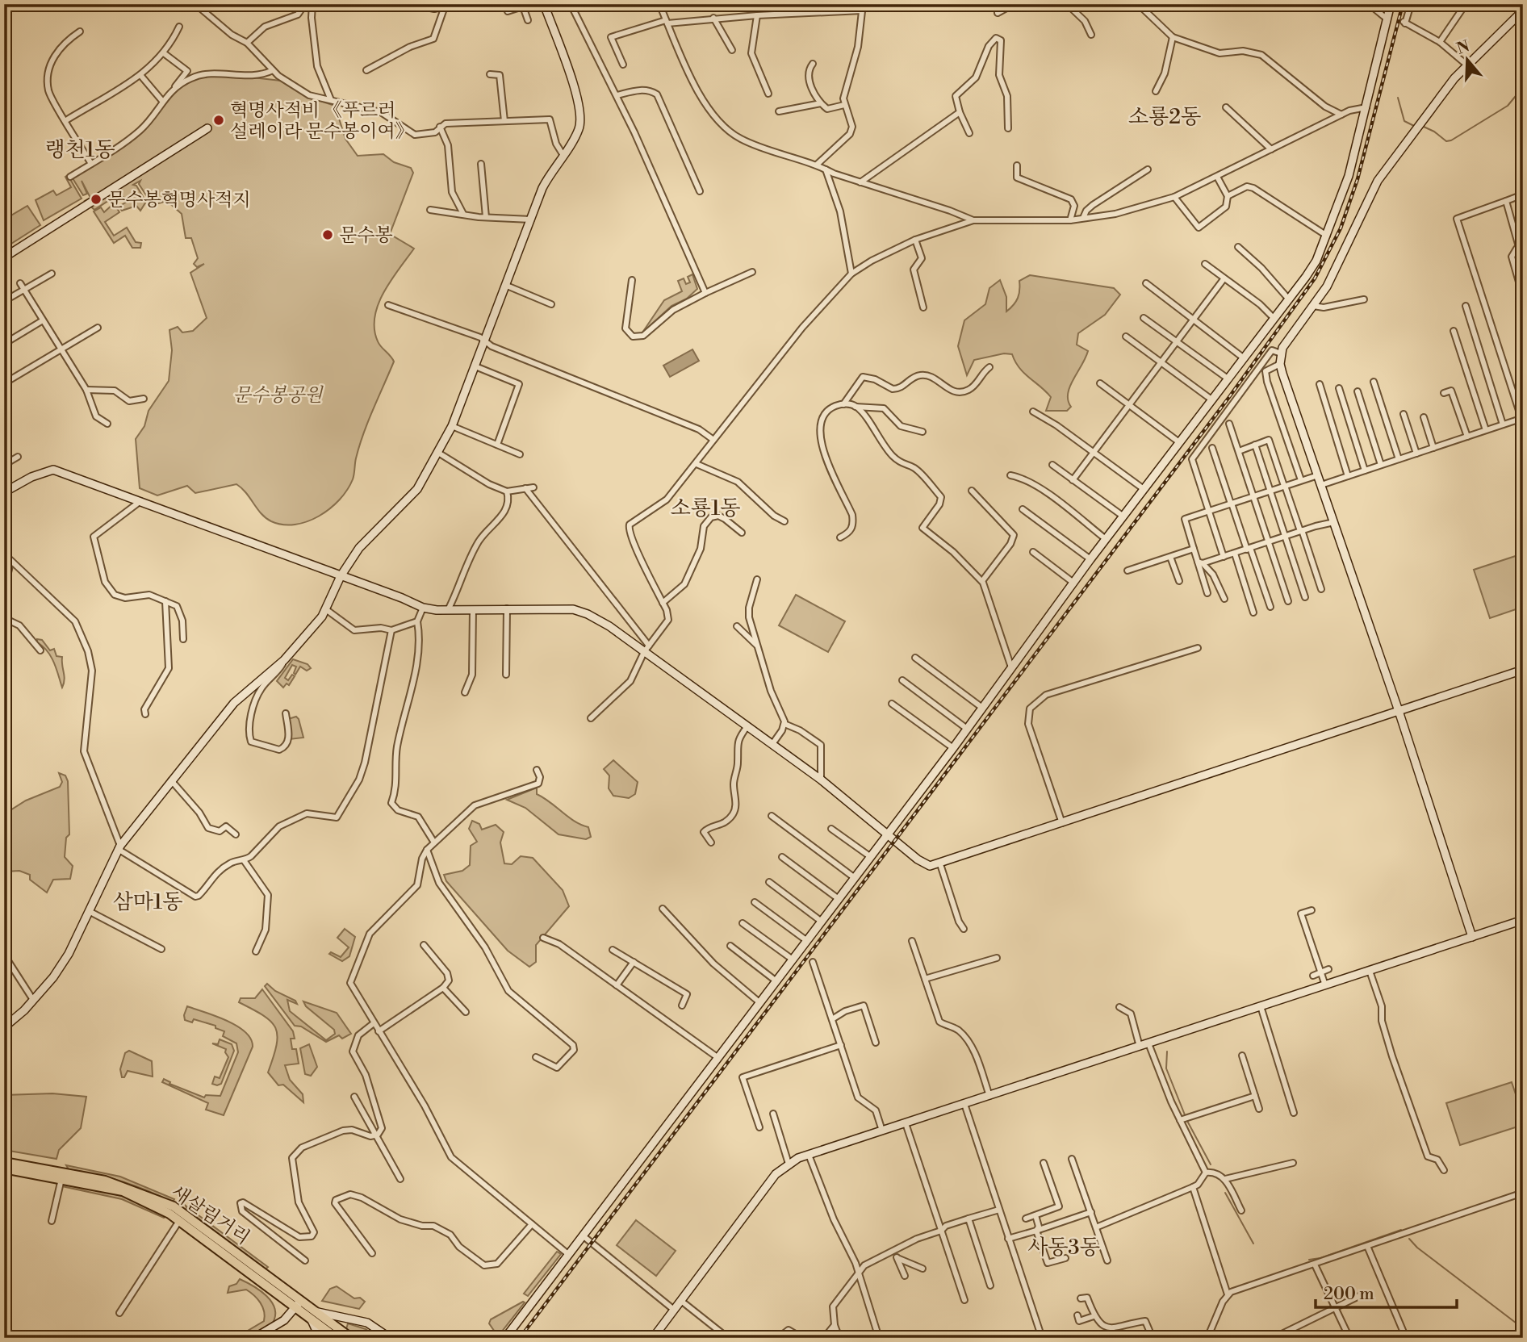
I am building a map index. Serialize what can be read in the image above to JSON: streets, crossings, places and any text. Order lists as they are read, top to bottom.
{
  "streets": {
    "main road": ["새살림거리"]
  },
  "districts": [
    "소룡2동",
    "랭천1동",
    "소룡1동",
    "삼마1동",
    "사동3동"
  ],
  "parks": ["문수봉공원"],
  "places": ["혁명사적비 《푸르러 설레이라 문수봉이여》", "문수봉혁명사적지", "문수봉"],
  "scale_bar": "200 m",
  "north": "top"
}
